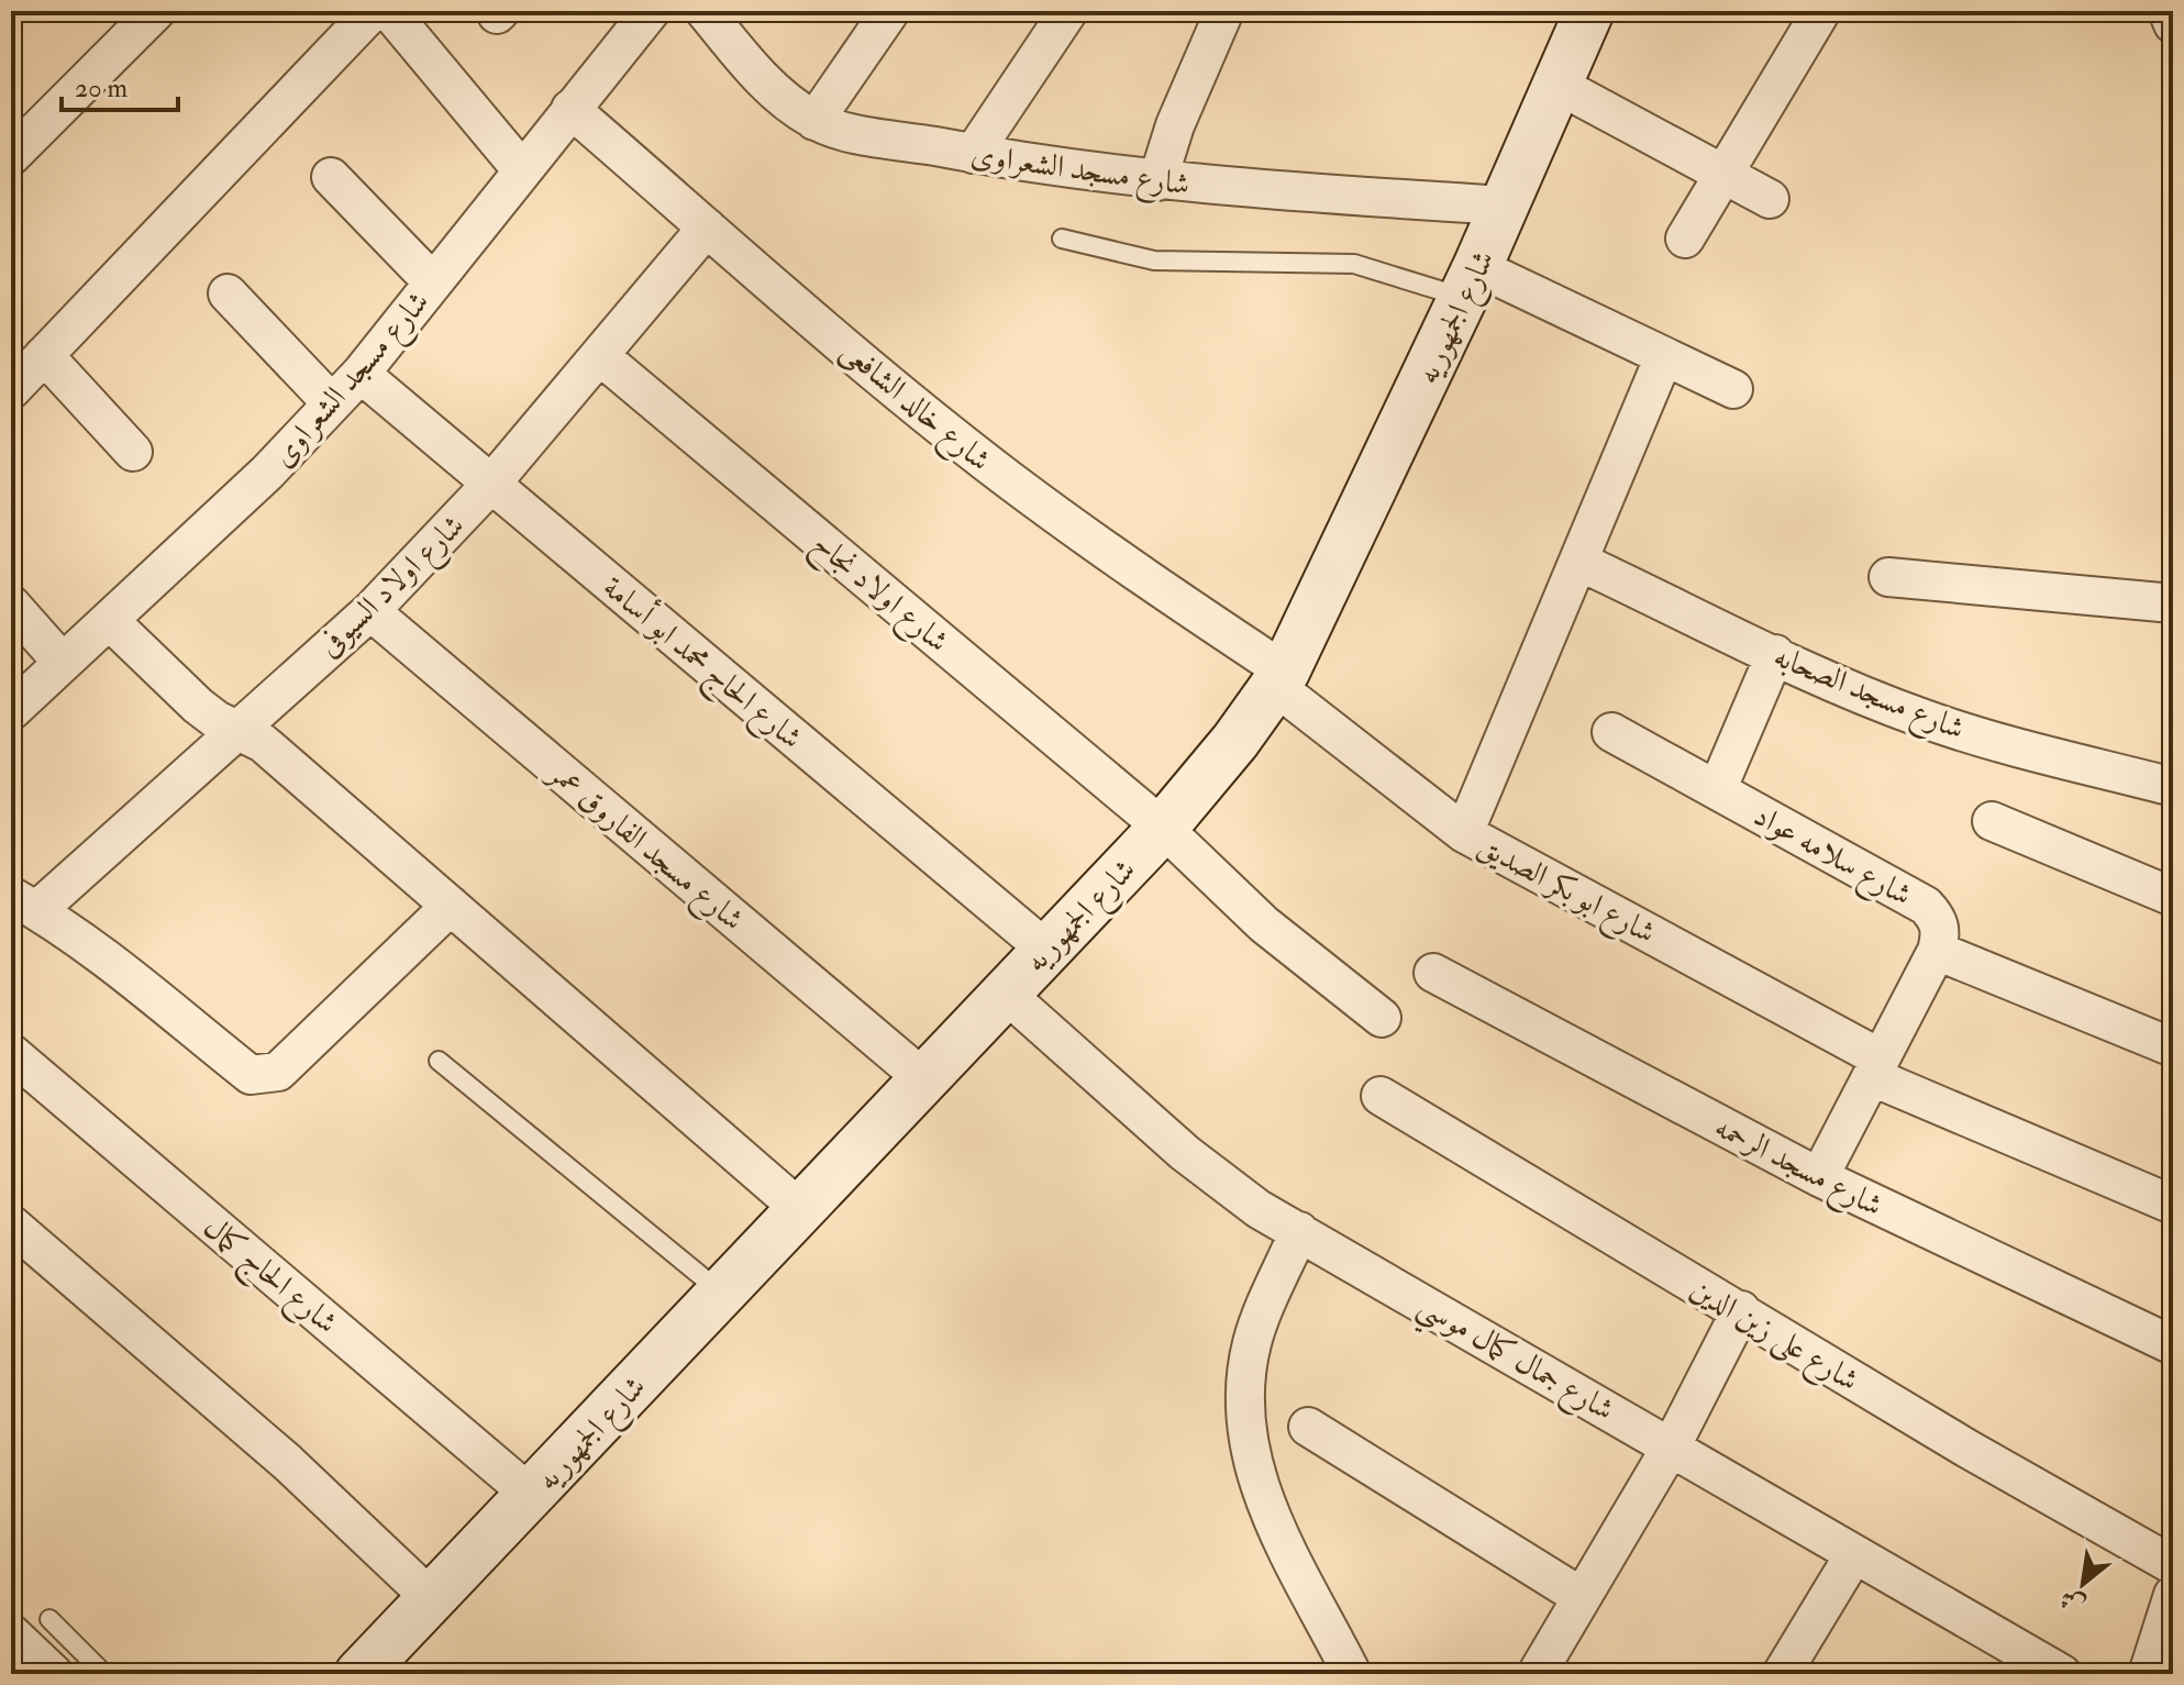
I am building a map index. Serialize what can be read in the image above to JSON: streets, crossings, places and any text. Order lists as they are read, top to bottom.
{
  "streets": {
    "main road": ["شارع الجمهوريه"],
    "street": [
      "شارع مسجد الشعراوى",
      "شارع خالد الشافعى",
      "شارع اولاد السيوفى",
      "شارع اولاد نجاح",
      "شارع الحاج محمد ابو أسامة",
      "شارع مسجد الصحابه",
      "شارع مسجد الفاروق عمر",
      "شارع سلامه عواد",
      "شارع ابو بكر الصديق",
      "شارع مسجد الرحمه",
      "شارع الحاج كمال",
      "شارع على زين الدين",
      "شارع جمال كمال موسي"
    ]
  },
  "crossings": [
    ["شارع مسجد الشعراوى", "شارع الجمهوريه"],
    ["شارع مسجد الشعراوى", "شارع خالد الشافعى"],
    ["شارع مسجد الشعراوى", "شارع الحاج محمد ابو أسامة"],
    ["شارع الجمهوريه", "شارع خالد الشافعى"],
    ["شارع الجمهوريه", "شارع اولاد نجاح"],
    ["شارع الجمهوريه", "شارع الحاج محمد ابو أسامة"],
    ["شارع الجمهوريه", "شارع مسجد الفاروق عمر"],
    ["شارع الجمهوريه", "شارع ابو بكر الصديق"],
    ["شارع الجمهوريه", "شارع الحاج كمال"],
    ["شارع الجمهوريه", "شارع جمال كمال موسي"],
    ["شارع خالد الشافعى", "شارع اولاد السيوفى"],
    ["شارع خالد الشافعى", "شارع ابو بكر الصديق"],
    ["شارع اولاد السيوفى", "شارع اولاد نجاح"],
    ["شارع اولاد السيوفى", "شارع الحاج محمد ابو أسامة"],
    ["شارع اولاد السيوفى", "شارع مسجد الفاروق عمر"]
  ],
  "scale_bar": "20 m",
  "north": "bottom left"
}
